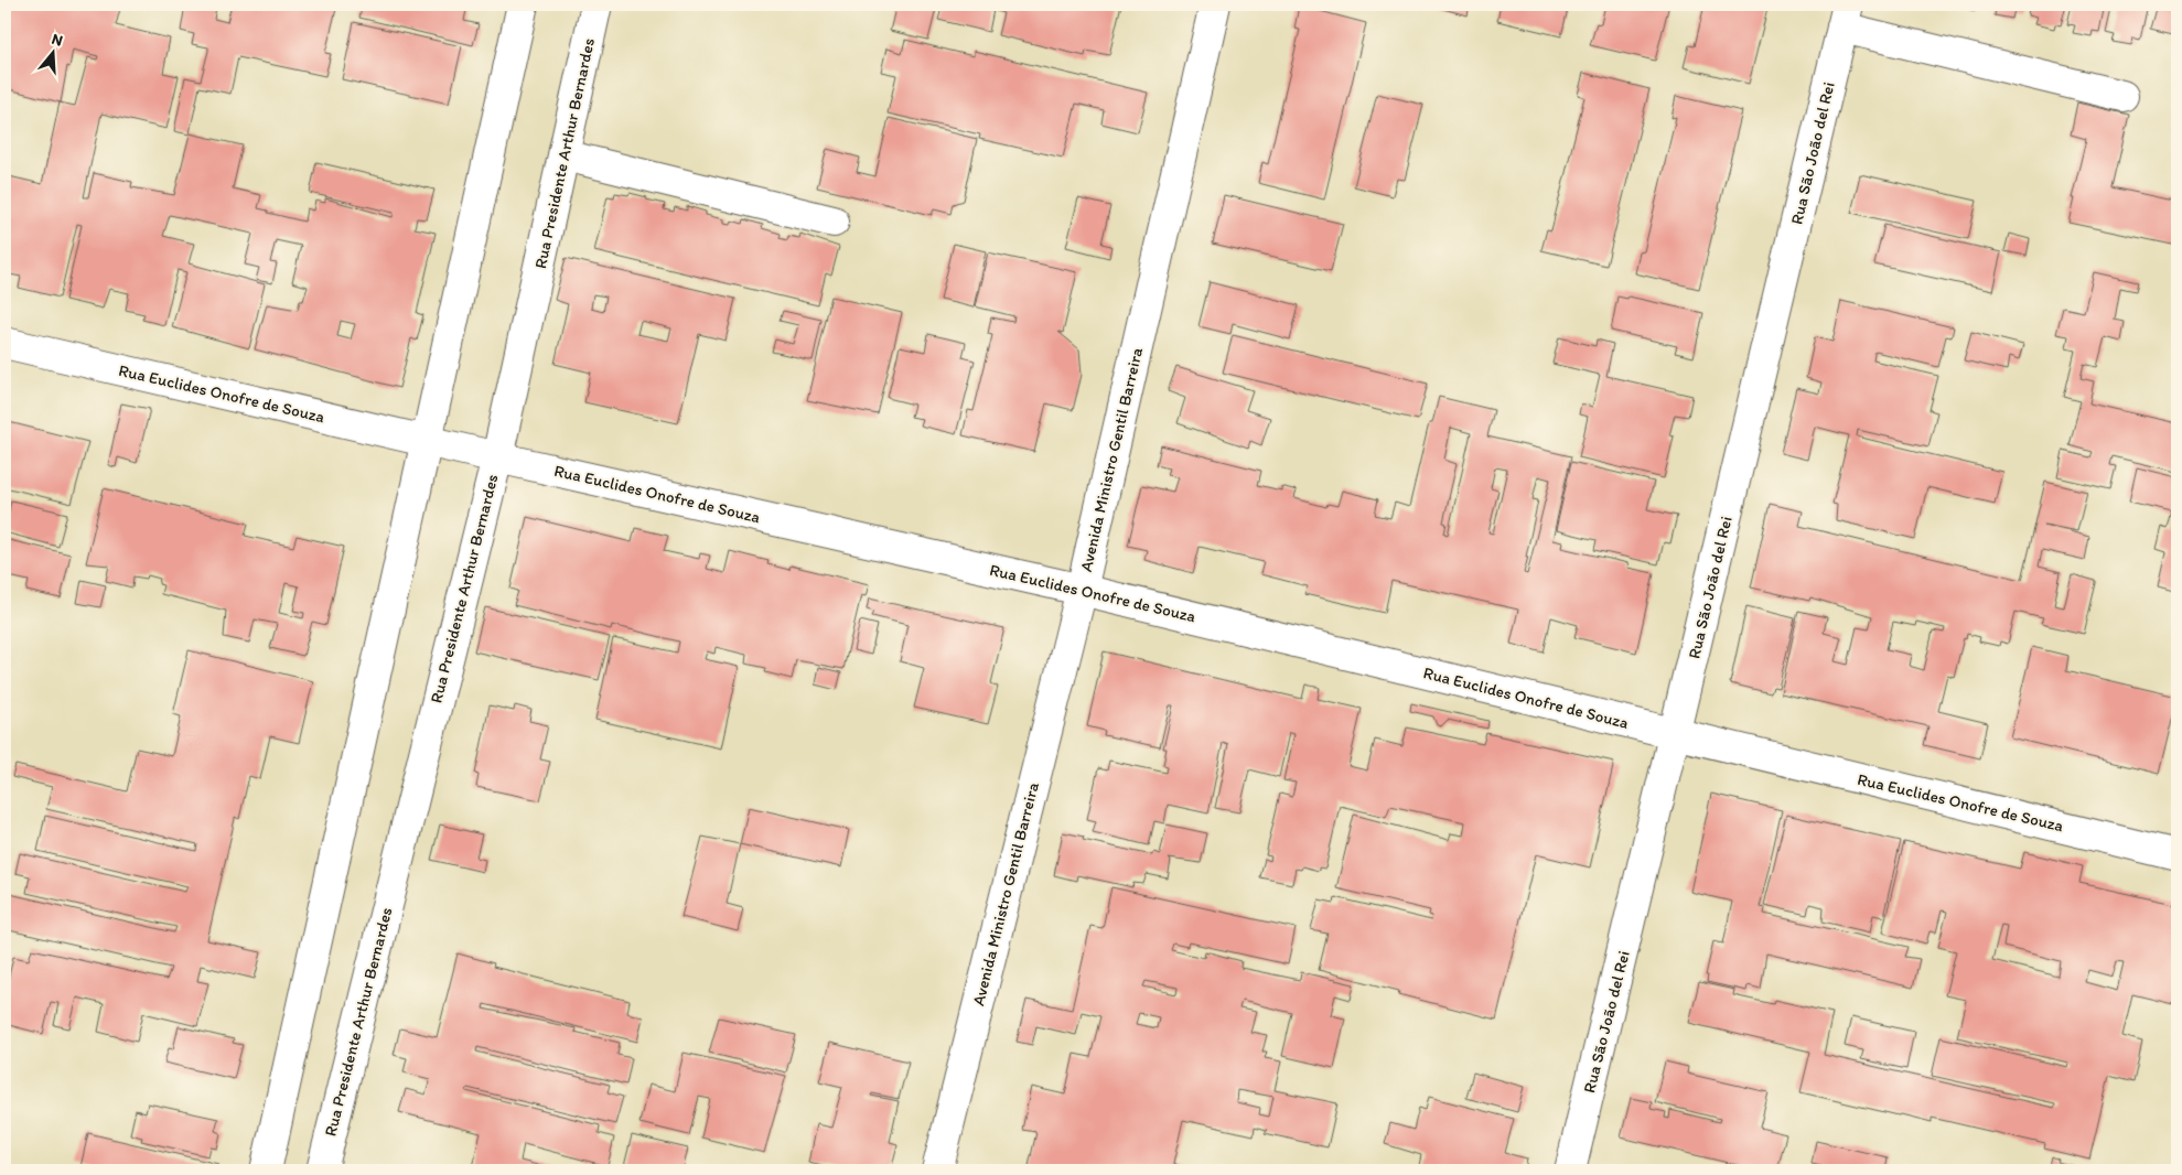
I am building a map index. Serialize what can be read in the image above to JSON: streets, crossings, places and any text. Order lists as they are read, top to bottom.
{
  "streets": {
    "street": [
      "Rua Presidente Arthur Bernardes",
      "Rua São João del Rei",
      "Rua Euclides Onofre de Souza",
      "Avenida Ministro Gentil Barreira"
    ]
  },
  "crossings": [
    ["Rua Presidente Arthur Bernardes", "Rua Euclides Onofre de Souza"],
    ["Rua São João del Rei", "Rua Euclides Onofre de Souza"],
    ["Rua Euclides Onofre de Souza", "Avenida Ministro Gentil Barreira"]
  ],
  "north": "top"
}
